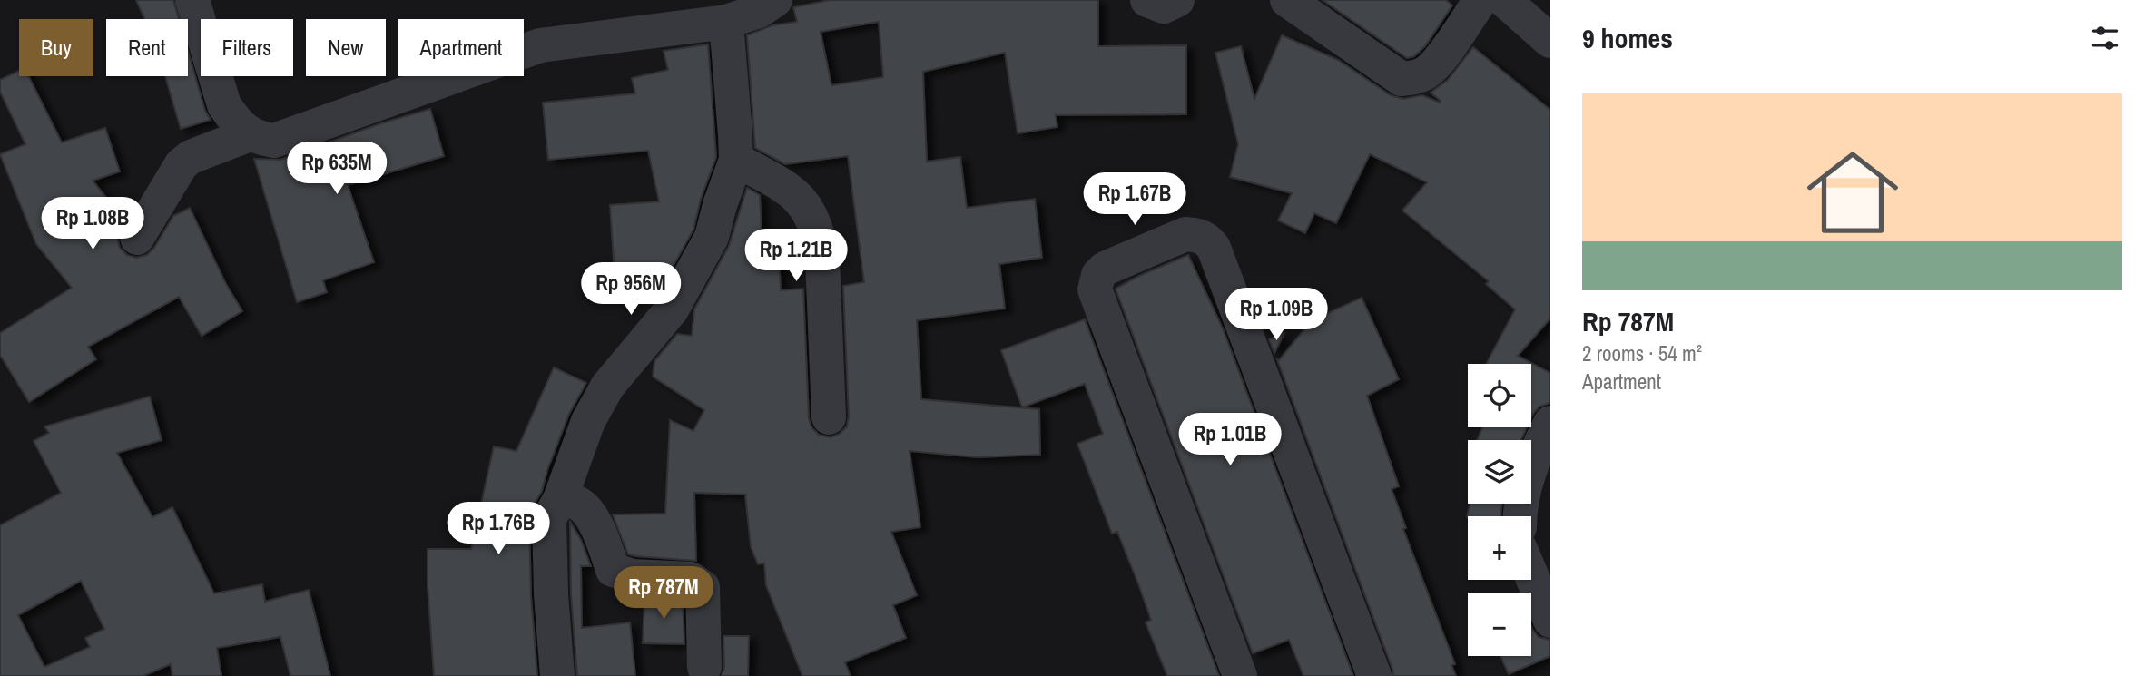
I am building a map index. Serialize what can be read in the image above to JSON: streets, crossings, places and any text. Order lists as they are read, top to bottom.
{
  "page": {
    "heading": "9 homes",
    "chip": [
      "Buy",
      "Rent",
      "Filters",
      "New",
      "Apartment"
    ],
    "list": [
      {
        "name": "Rp 787M",
        "note": "2 rooms · 54 m² · Apartment"
      }
    ],
    "price": [
      "Rp 635M",
      "Rp 1.67B",
      "Rp 1.08B",
      "Rp 1.21B",
      "Rp 956M",
      "Rp 1.09B",
      "Rp 1.01B",
      "Rp 1.76B",
      "Rp 787M"
    ],
    "map_buttons": ["+", "−"]
  }
}
